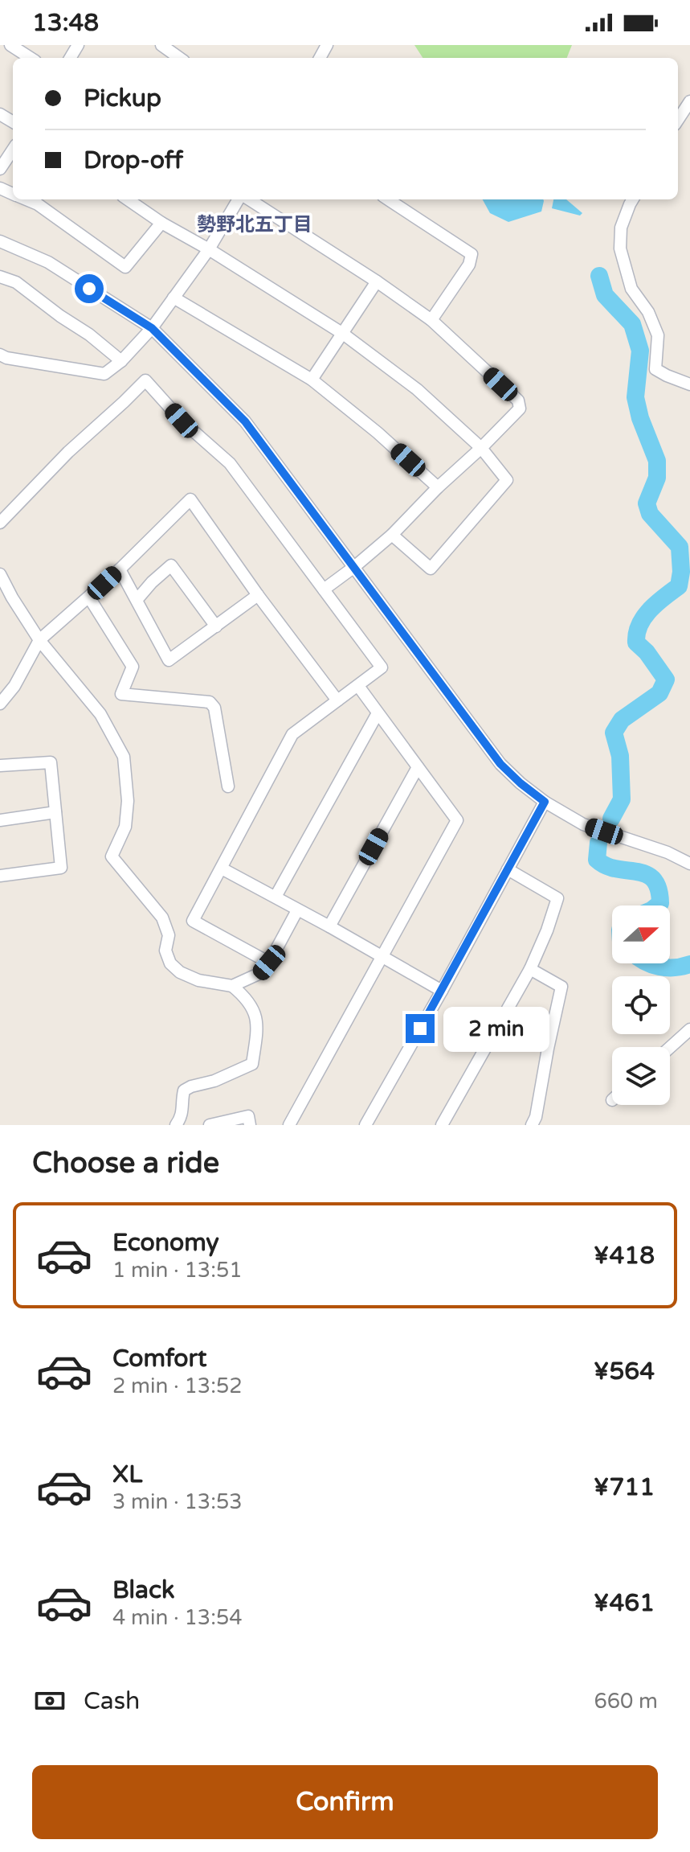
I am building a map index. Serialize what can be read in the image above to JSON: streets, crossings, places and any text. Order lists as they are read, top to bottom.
{
  "districts": ["勢野北五丁目"],
  "north": "right",
  "page": {
    "status": "13:48",
    "banner": ["Pickup", "Drop-off"],
    "bubble": "2 min",
    "heading": "Choose a ride",
    "list": [
      {
        "name": "Economy",
        "note": "1 min · 13:51",
        "value": "¥418"
      },
      {
        "name": "Comfort",
        "note": "2 min · 13:52",
        "value": "¥564"
      },
      {
        "name": "XL",
        "note": "3 min · 13:53",
        "value": "¥711"
      },
      {
        "name": "Black",
        "note": "4 min · 13:54",
        "value": "¥461"
      }
    ],
    "pay": ["Cash", "660 m"],
    "buttons": "Confirm"
  }
}
